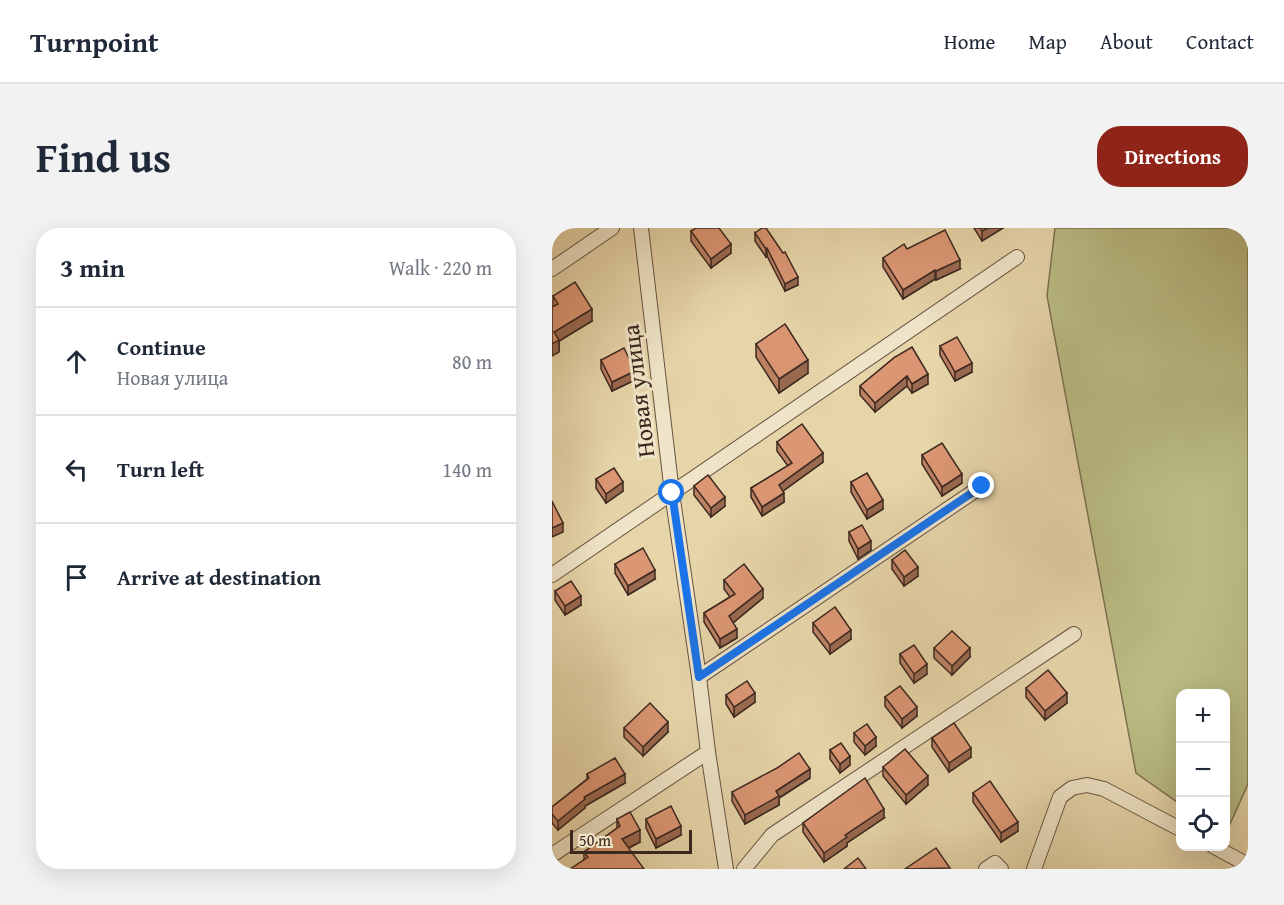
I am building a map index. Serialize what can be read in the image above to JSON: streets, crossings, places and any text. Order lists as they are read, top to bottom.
{
  "streets": {
    "street": ["Новая улица"]
  },
  "scale_bar": "50 m",
  "page": {
    "header": "Turnpoint",
    "nav": [
      "Home",
      "Map",
      "About",
      "Contact"
    ],
    "title": "Find us",
    "buttons": "Directions",
    "heading": ["3 min", "Walk · 220 m"],
    "list": [
      ["Continue", "Новая улица", "80 m"],
      ["Turn left", "140 m"],
      "Arrive at destination"
    ],
    "map_buttons": ["+", "−"],
    "scale": "50 m"
  }
}
